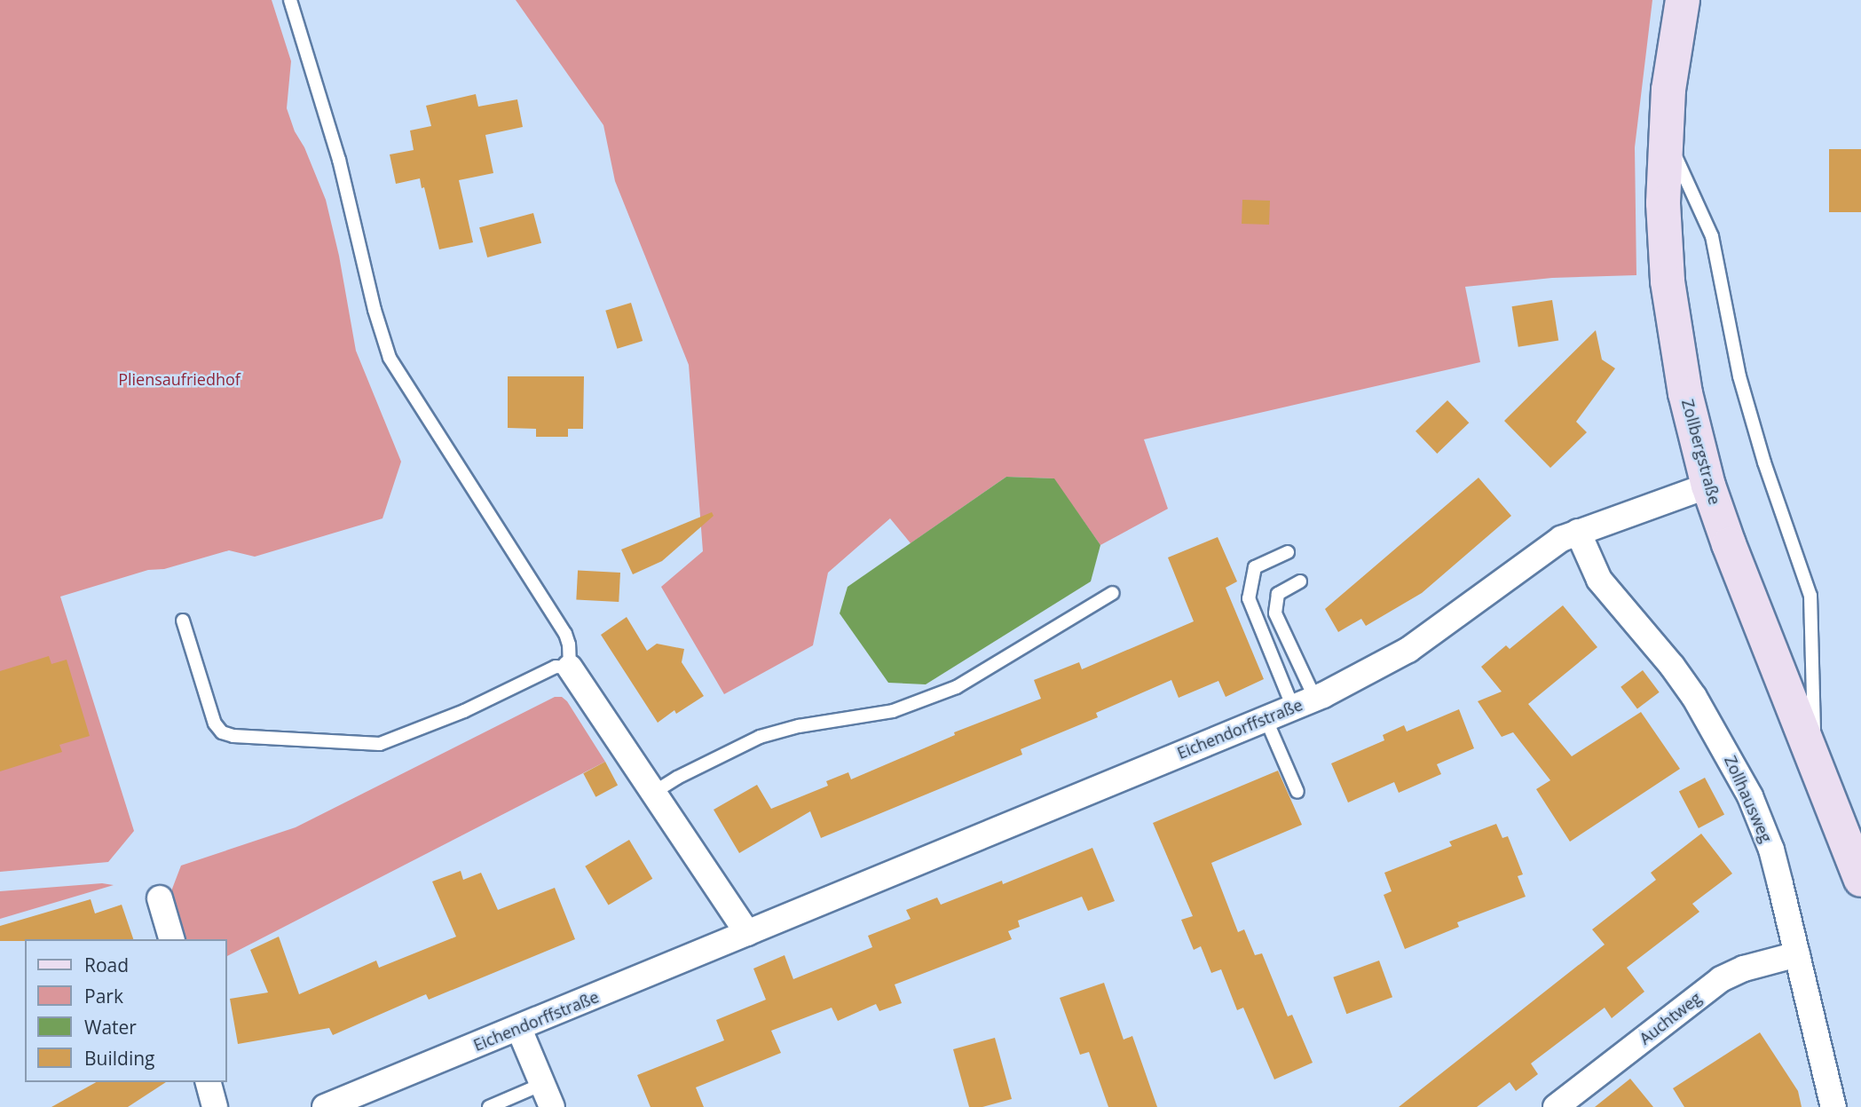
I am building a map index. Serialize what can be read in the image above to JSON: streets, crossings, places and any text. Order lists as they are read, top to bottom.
{
  "streets": {
    "main road": ["Zollbergstraße"],
    "street": ["Eichendorffstraße", "Zollhausweg", "Auchtweg"]
  },
  "crossings": [
    ["Zollbergstraße", "Eichendorffstraße"],
    ["Eichendorffstraße", "Zollhausweg"],
    ["Zollhausweg", "Auchtweg"]
  ],
  "parks": ["Pliensaufriedhof"],
  "legend": [
    "Road",
    "Park",
    "Water",
    "Building"
  ]
}
